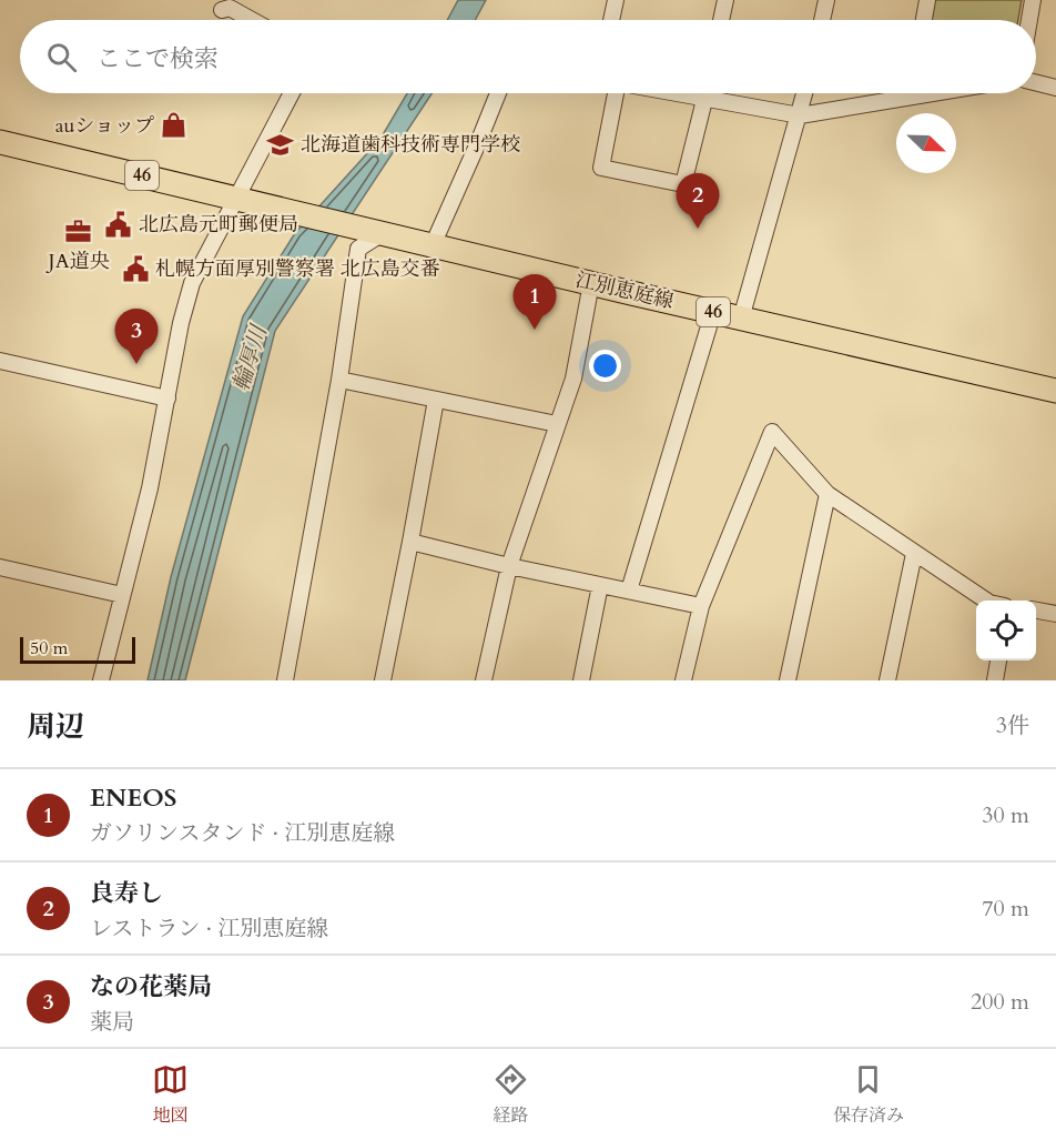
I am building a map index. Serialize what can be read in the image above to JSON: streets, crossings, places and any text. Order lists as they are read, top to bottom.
{
  "streets": {
    "main road": ["46", "江別恵庭線"]
  },
  "water": ["輪厚川"],
  "places": {
    "shop": ["auショップ"],
    "school or university": ["北海道歯科技術専門学校"],
    "public building": ["北広島元町郵便局", "札幌方面厚別警察署 北広島交番"],
    "office": ["JA道央"]
  },
  "scale_bar": "50 m",
  "north": "bottom right",
  "page": {
    "search": "ここで検索",
    "pins": ["2", "1", "3"],
    "scale": "50 m",
    "heading": ["周辺", "3件"],
    "list": [
      {
        "mark": "1",
        "name": "ENEOS",
        "note": "ガソリンスタンド · 江別恵庭線",
        "value": "30 m"
      },
      {
        "mark": "2",
        "name": "良寿し",
        "note": "レストラン · 江別恵庭線",
        "value": "70 m"
      },
      {
        "mark": "3",
        "name": "なの花薬局",
        "note": "薬局",
        "value": "200 m"
      }
    ],
    "nav": ["地図", "経路", "保存済み"]
  }
}
